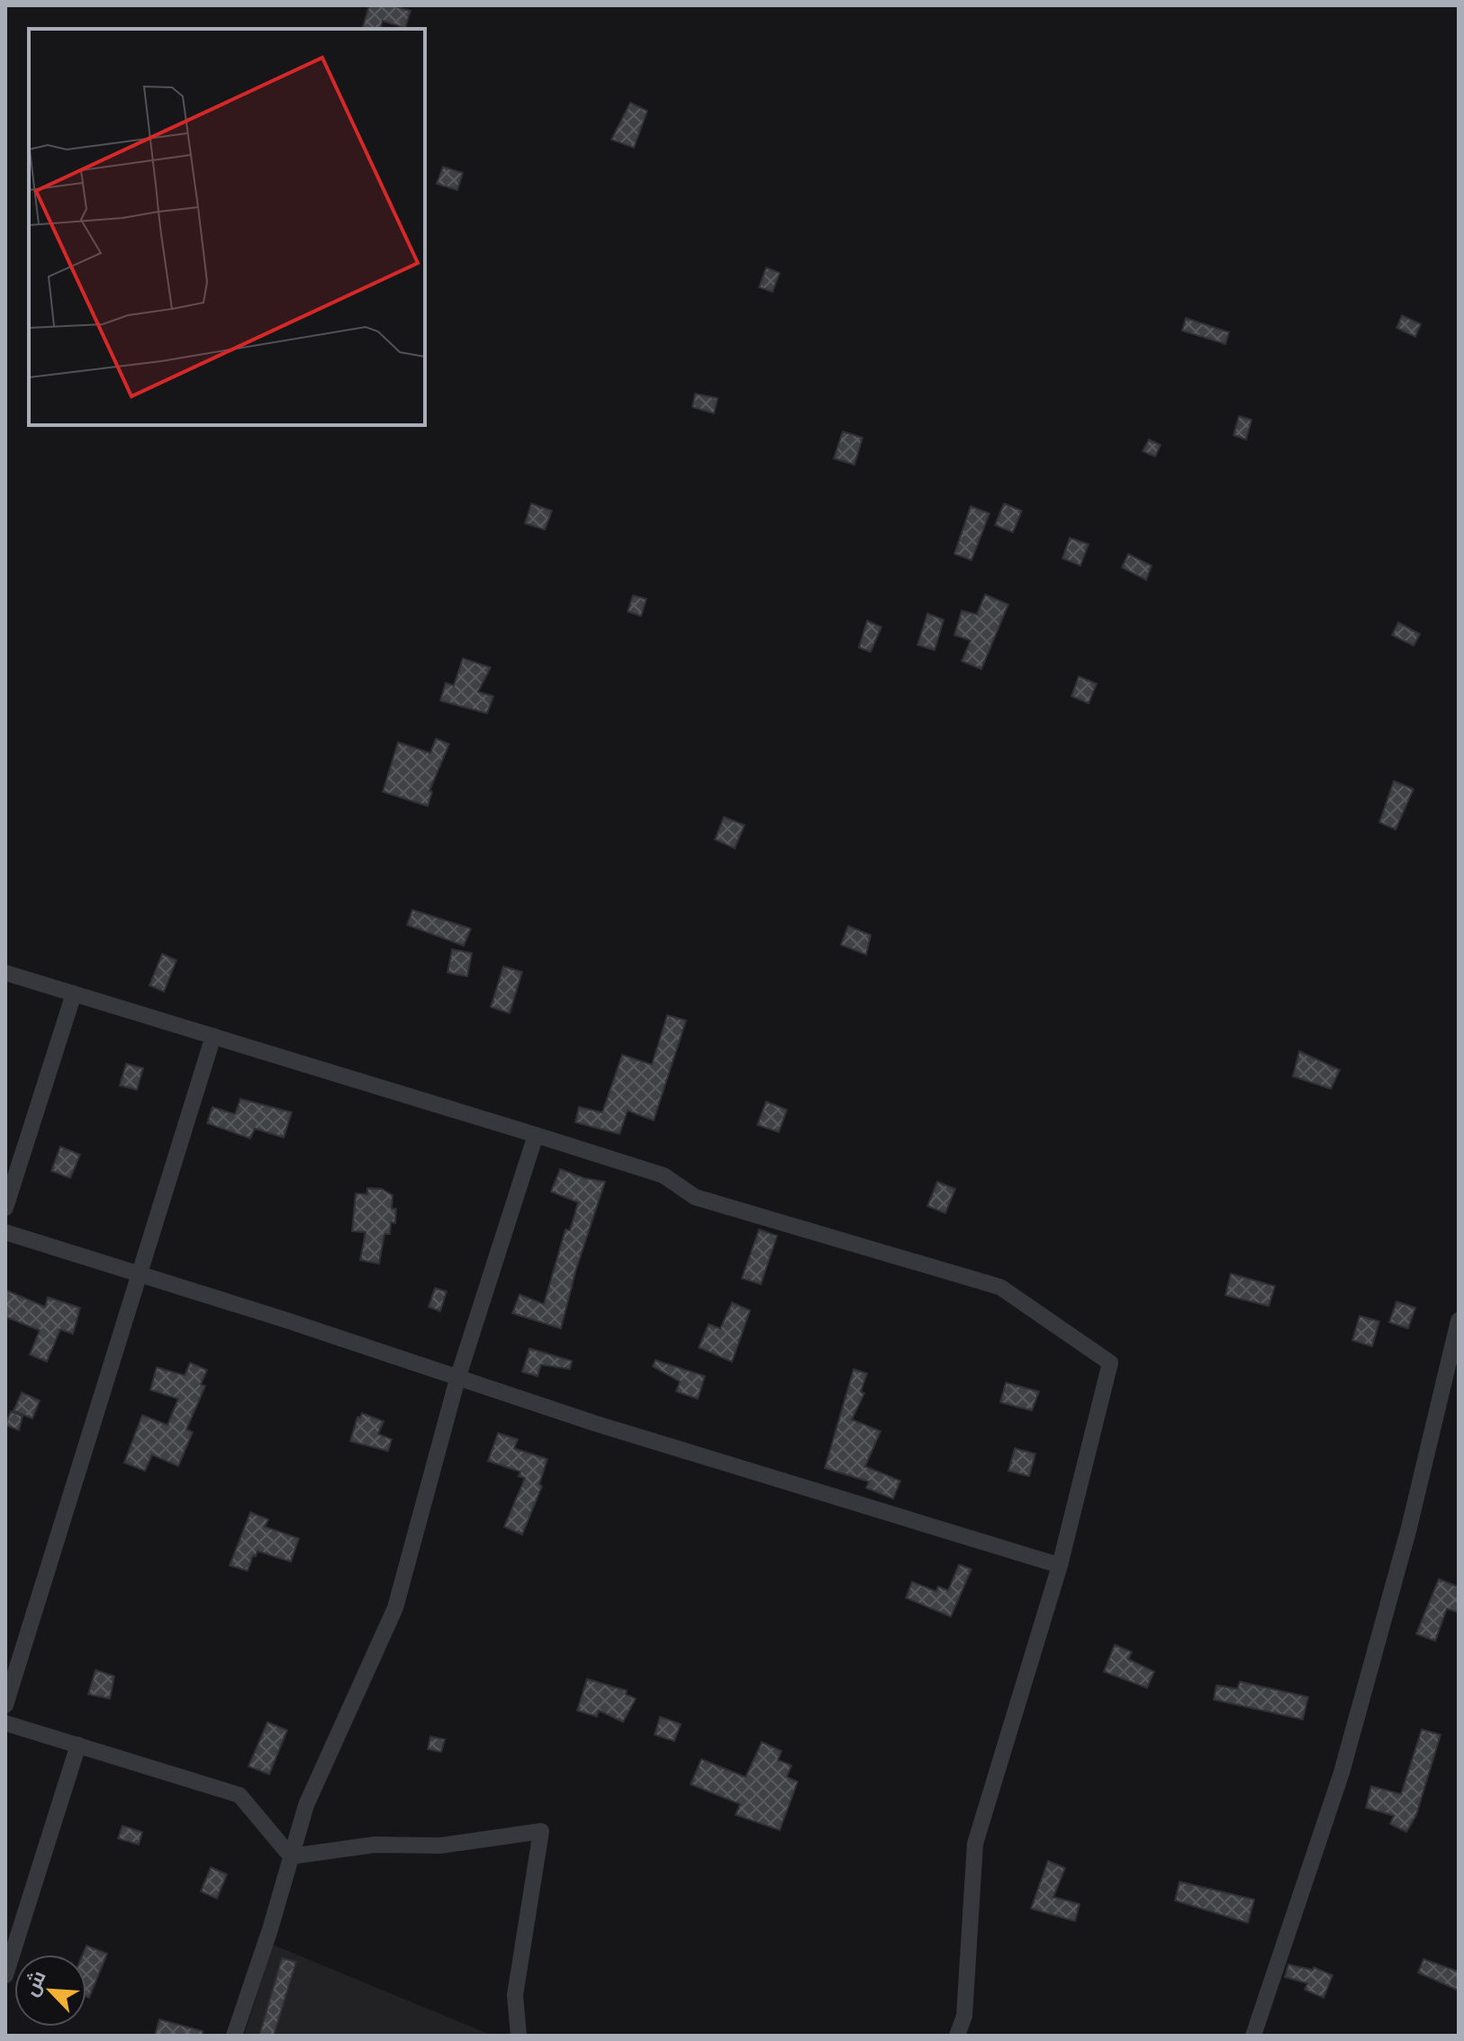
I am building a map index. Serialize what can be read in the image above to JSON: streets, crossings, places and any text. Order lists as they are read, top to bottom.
{
  "north": "top left"
}
